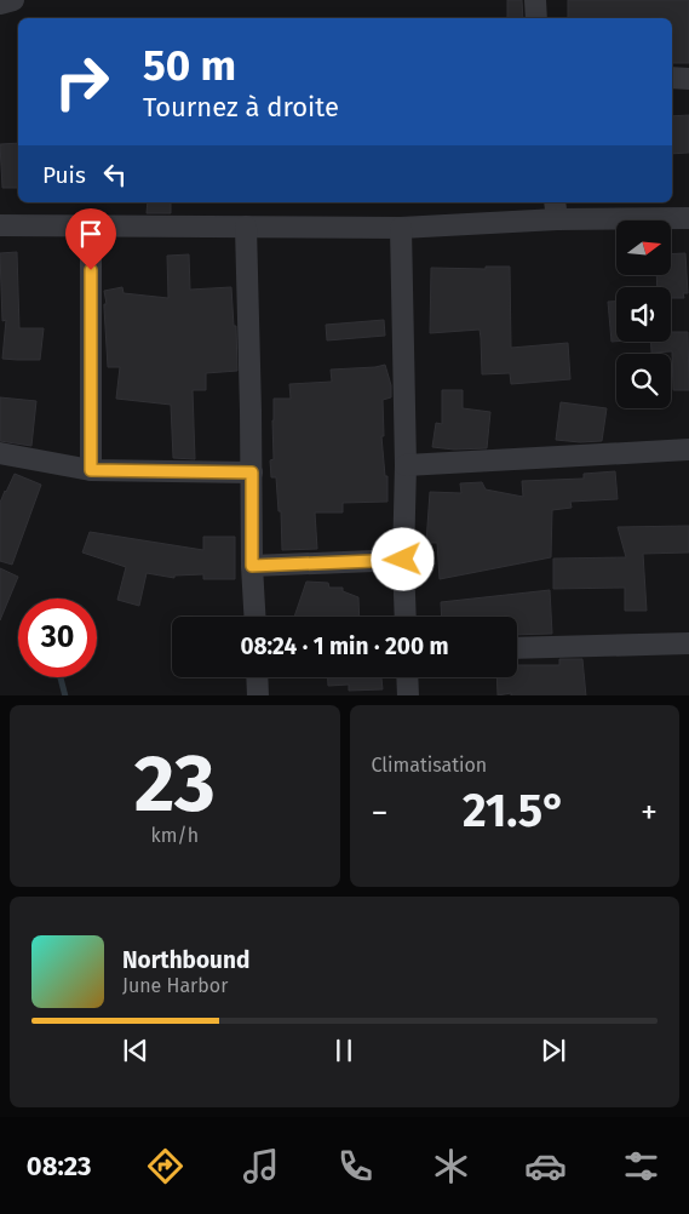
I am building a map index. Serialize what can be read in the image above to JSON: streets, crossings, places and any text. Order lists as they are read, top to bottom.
{
  "north": "right",
  "page": {
    "turn": ["50 m", "Tournez à droite"],
    "then": "Puis",
    "limit": "30",
    "trip": "08:24 · 1 min · 200 m",
    "tile": [
      ["23", "km/h"],
      "Climatisation"
    ],
    "heat": ["−", "21.5°", "+"],
    "song": ["Northbound", "June Harbor"],
    "tabs": "08:23"
  }
}
